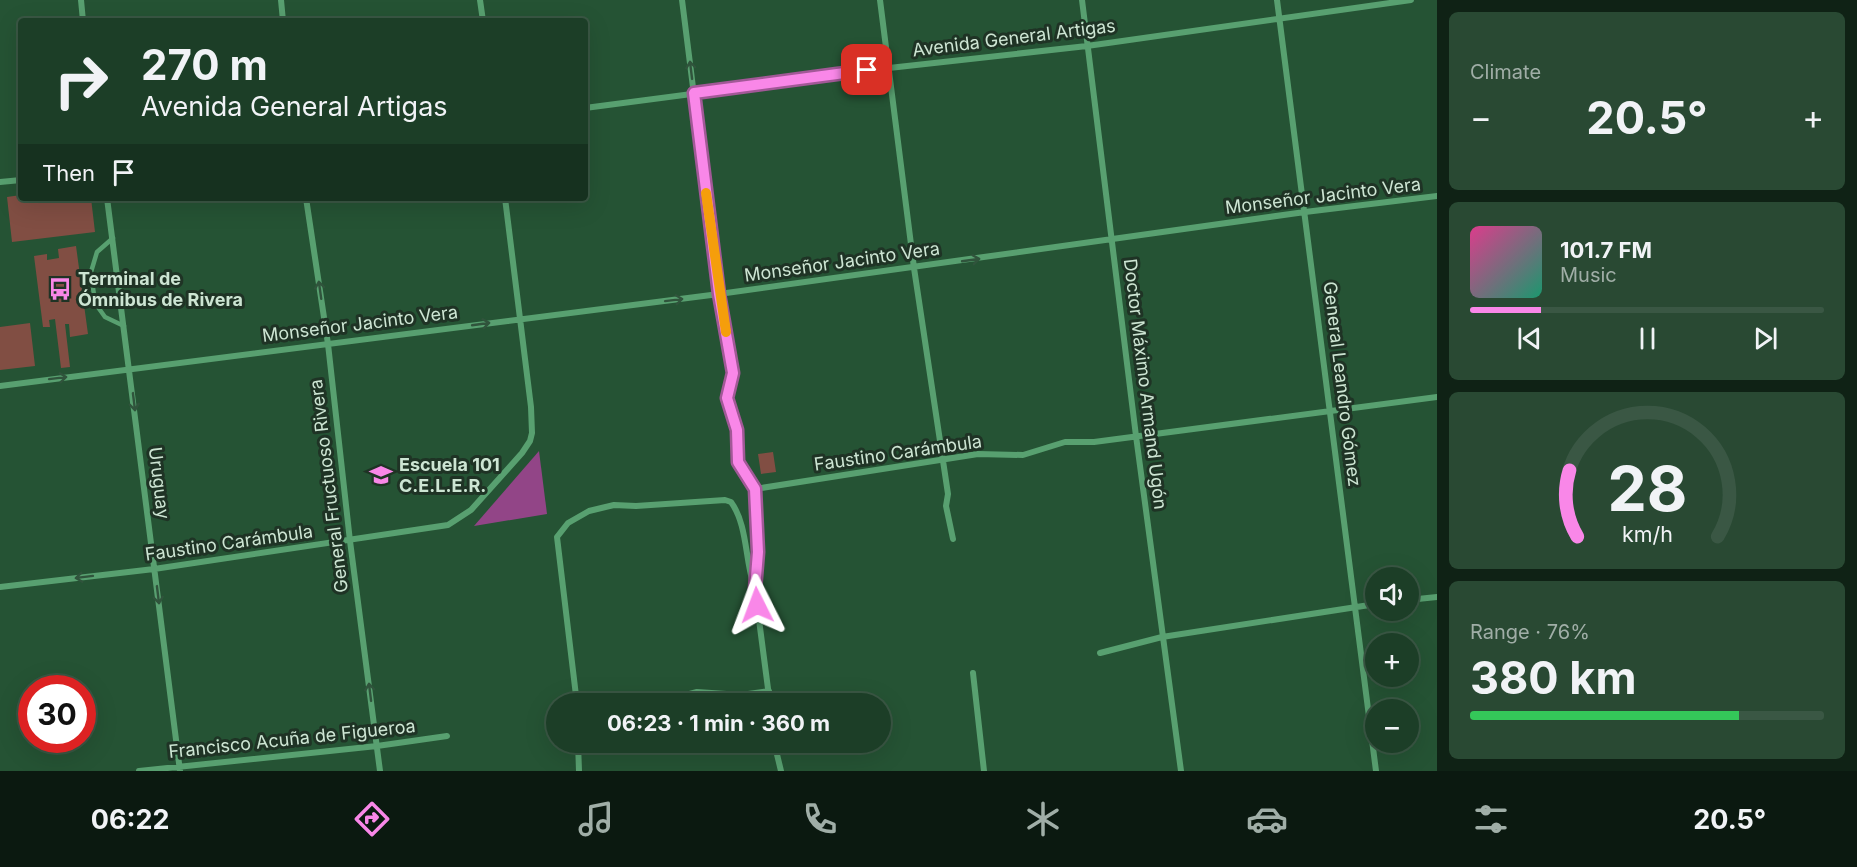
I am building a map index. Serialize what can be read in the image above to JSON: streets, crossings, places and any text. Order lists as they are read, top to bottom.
{
  "streets": {
    "street": [
      "Avenida General Artigas",
      "Monseñor Jacinto Vera",
      "Doctor Máximo Armand Ugón",
      "General Leandro Gómez",
      "Faustino Carámbula",
      "Uruguay",
      "General Fructuoso Rivera",
      "Francisco Acuña de Figueroa"
    ]
  },
  "crossings": [
    ["Avenida General Artigas", "Doctor Máximo Armand Ugón"],
    ["Avenida General Artigas", "General Leandro Gómez"],
    ["Monseñor Jacinto Vera", "Doctor Máximo Armand Ugón"],
    ["Monseñor Jacinto Vera", "General Leandro Gómez"],
    ["Monseñor Jacinto Vera", "Faustino Carámbula"],
    ["Monseñor Jacinto Vera", "Uruguay"],
    ["Monseñor Jacinto Vera", "General Fructuoso Rivera"],
    ["Doctor Máximo Armand Ugón", "Faustino Carámbula"],
    ["General Leandro Gómez", "Faustino Carámbula"],
    ["Faustino Carámbula", "Uruguay"],
    ["Faustino Carámbula", "General Fructuoso Rivera"],
    ["Uruguay", "Francisco Acuña de Figueroa"],
    ["General Fructuoso Rivera", "Francisco Acuña de Figueroa"]
  ],
  "one_way": ["Monseñor Jacinto Vera", "Uruguay", "General Fructuoso Rivera"],
  "places": {
    "bus stop": ["Terminal de Ómnibus de Rivera"],
    "school or university": ["Escuela 101 C.E.L.E.R."]
  },
  "page": {
    "tile": [
      "Climate",
      ["Range · 76%", "380 km"]
    ],
    "turn": ["270 m", "Avenida General Artigas"],
    "heat": ["−", "20.5°", "+"],
    "then": "Then",
    "song": ["101.7 FM", "Music"],
    "map_buttons": ["+", "−"],
    "limit": "30",
    "trip": "06:23 · 1 min · 360 m",
    "tabs": ["06:22", "20.5°"],
    "gauge": ["28", "km/h"]
  }
}
